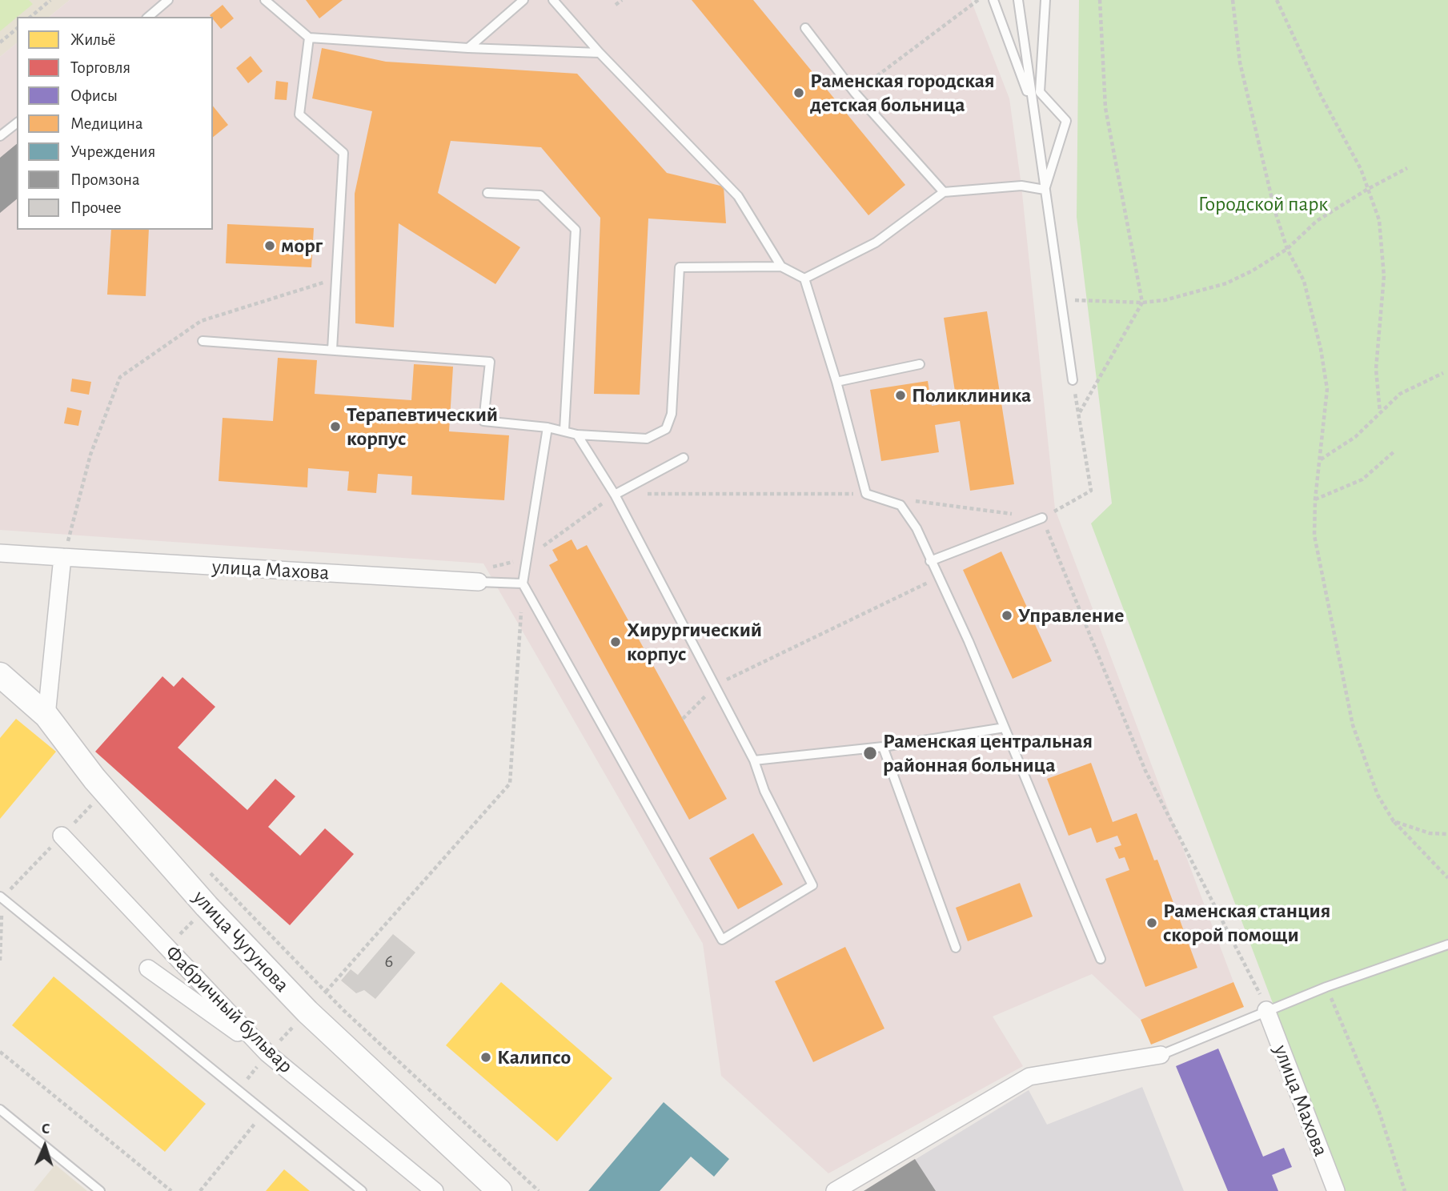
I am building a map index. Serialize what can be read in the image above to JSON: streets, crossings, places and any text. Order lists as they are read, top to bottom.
{
  "streets": {
    "main road": ["улица Чугунова"],
    "street": ["улица Махова", "Фабричный бульвар"]
  },
  "parks": ["Городской парк"],
  "places": [
    "Раменская городская детская больница",
    "морг",
    "Поликлиника",
    "Терапевтический корпус",
    "Управление",
    "Хирургический корпус",
    "Раменская центральная районная больница",
    "Раменская станция скорой помощи",
    "Калипсо"
  ],
  "house_numbers": ["6"],
  "legend": [
    "Жильё",
    "Торговля",
    "Офисы",
    "Медицина",
    "Учреждения",
    "Промзона",
    "Прочее"
  ],
  "north": "top"
}
